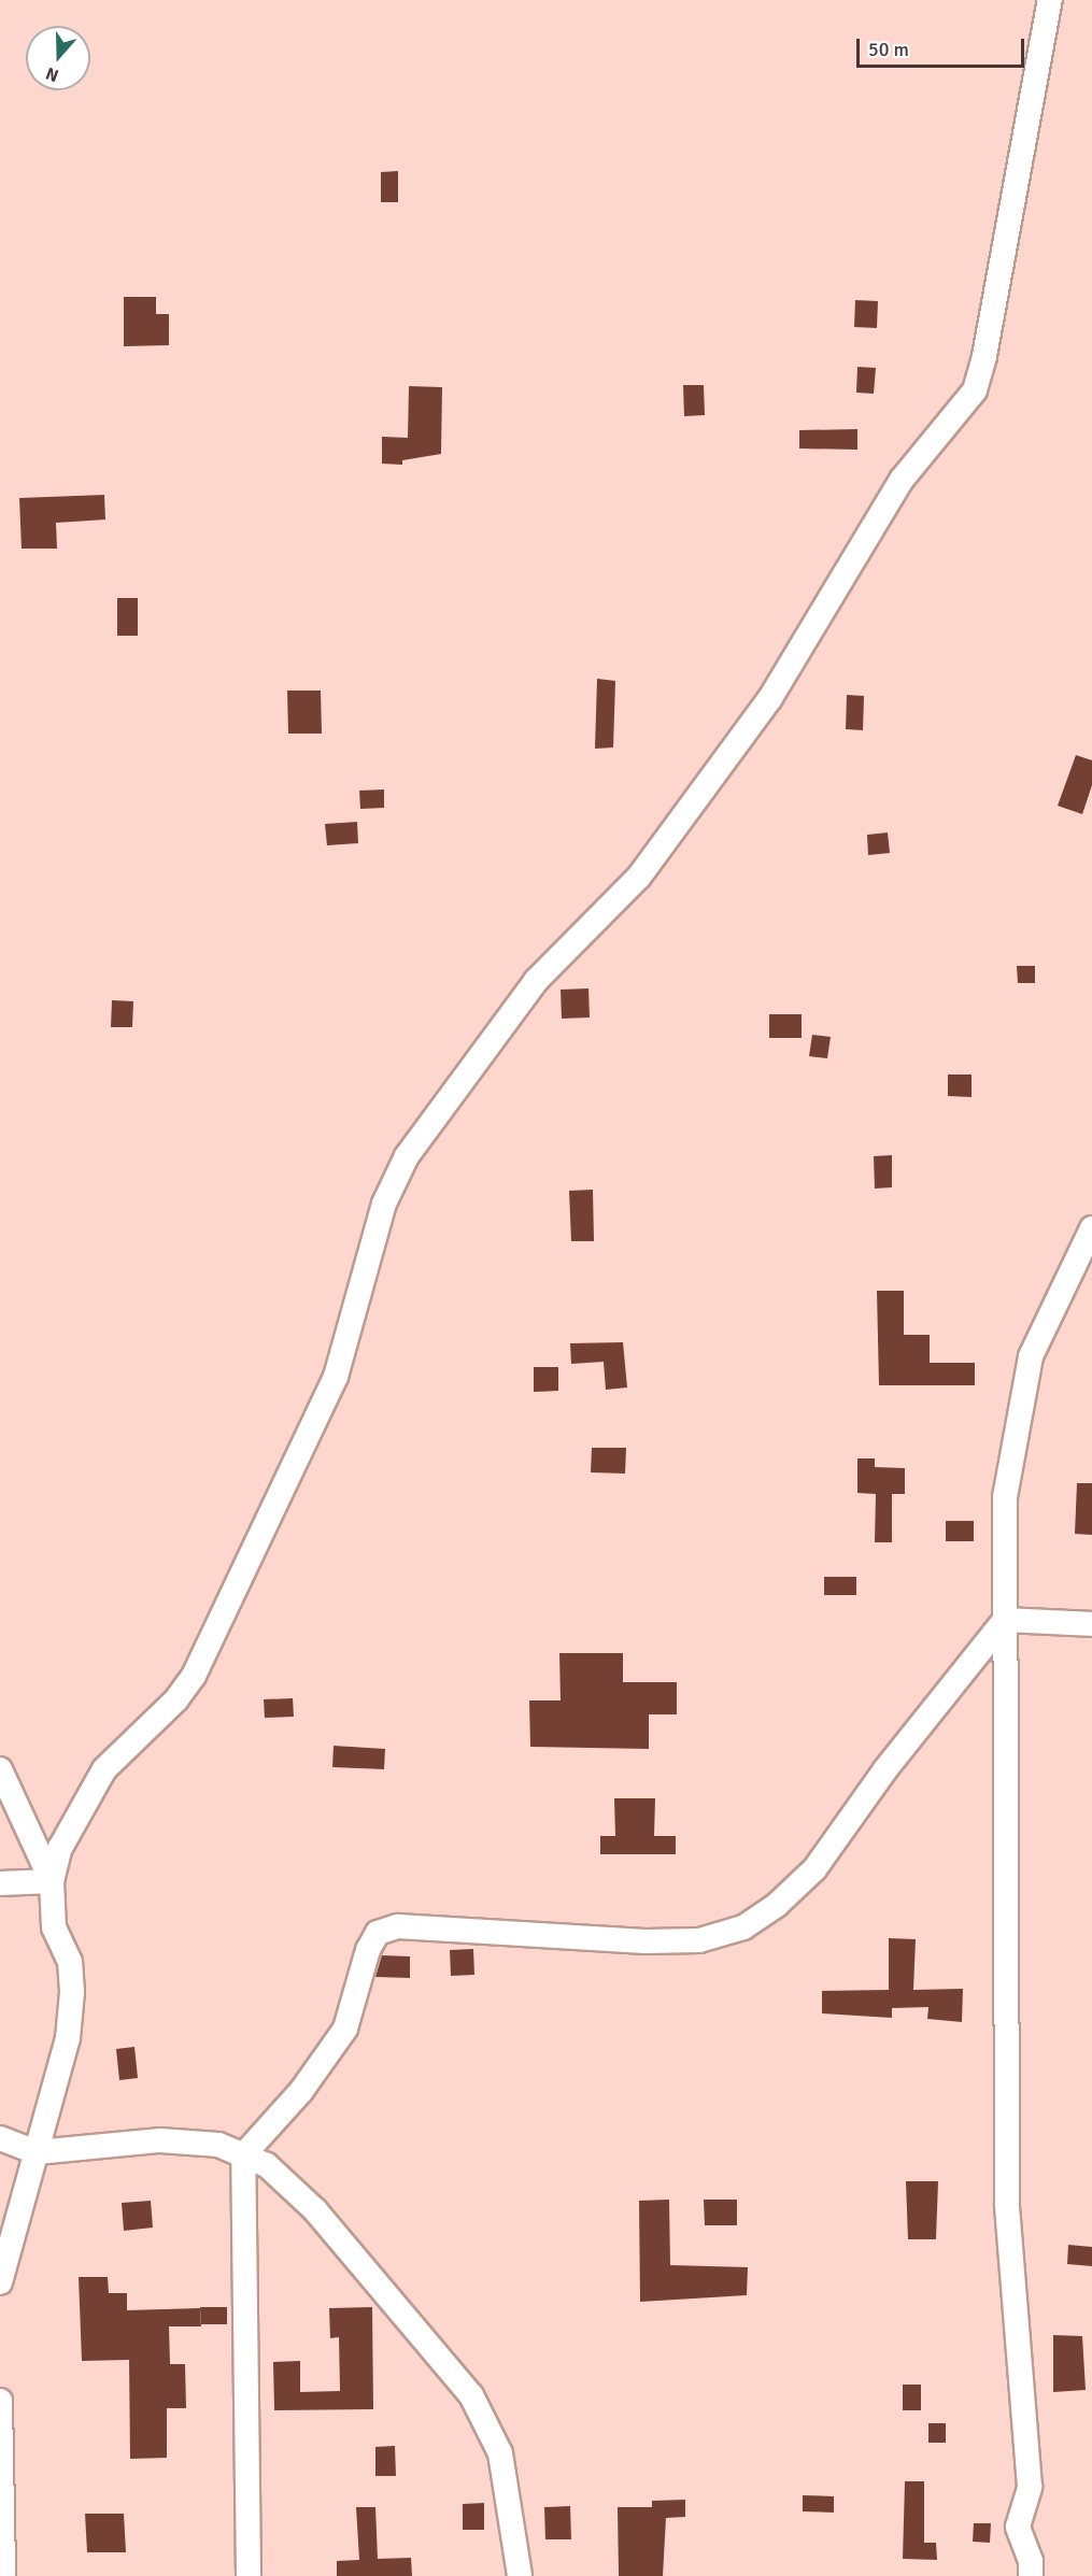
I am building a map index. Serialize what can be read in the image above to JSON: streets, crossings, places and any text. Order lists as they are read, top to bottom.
{
  "scale_bar": "50 m",
  "north": "bottom"
}
